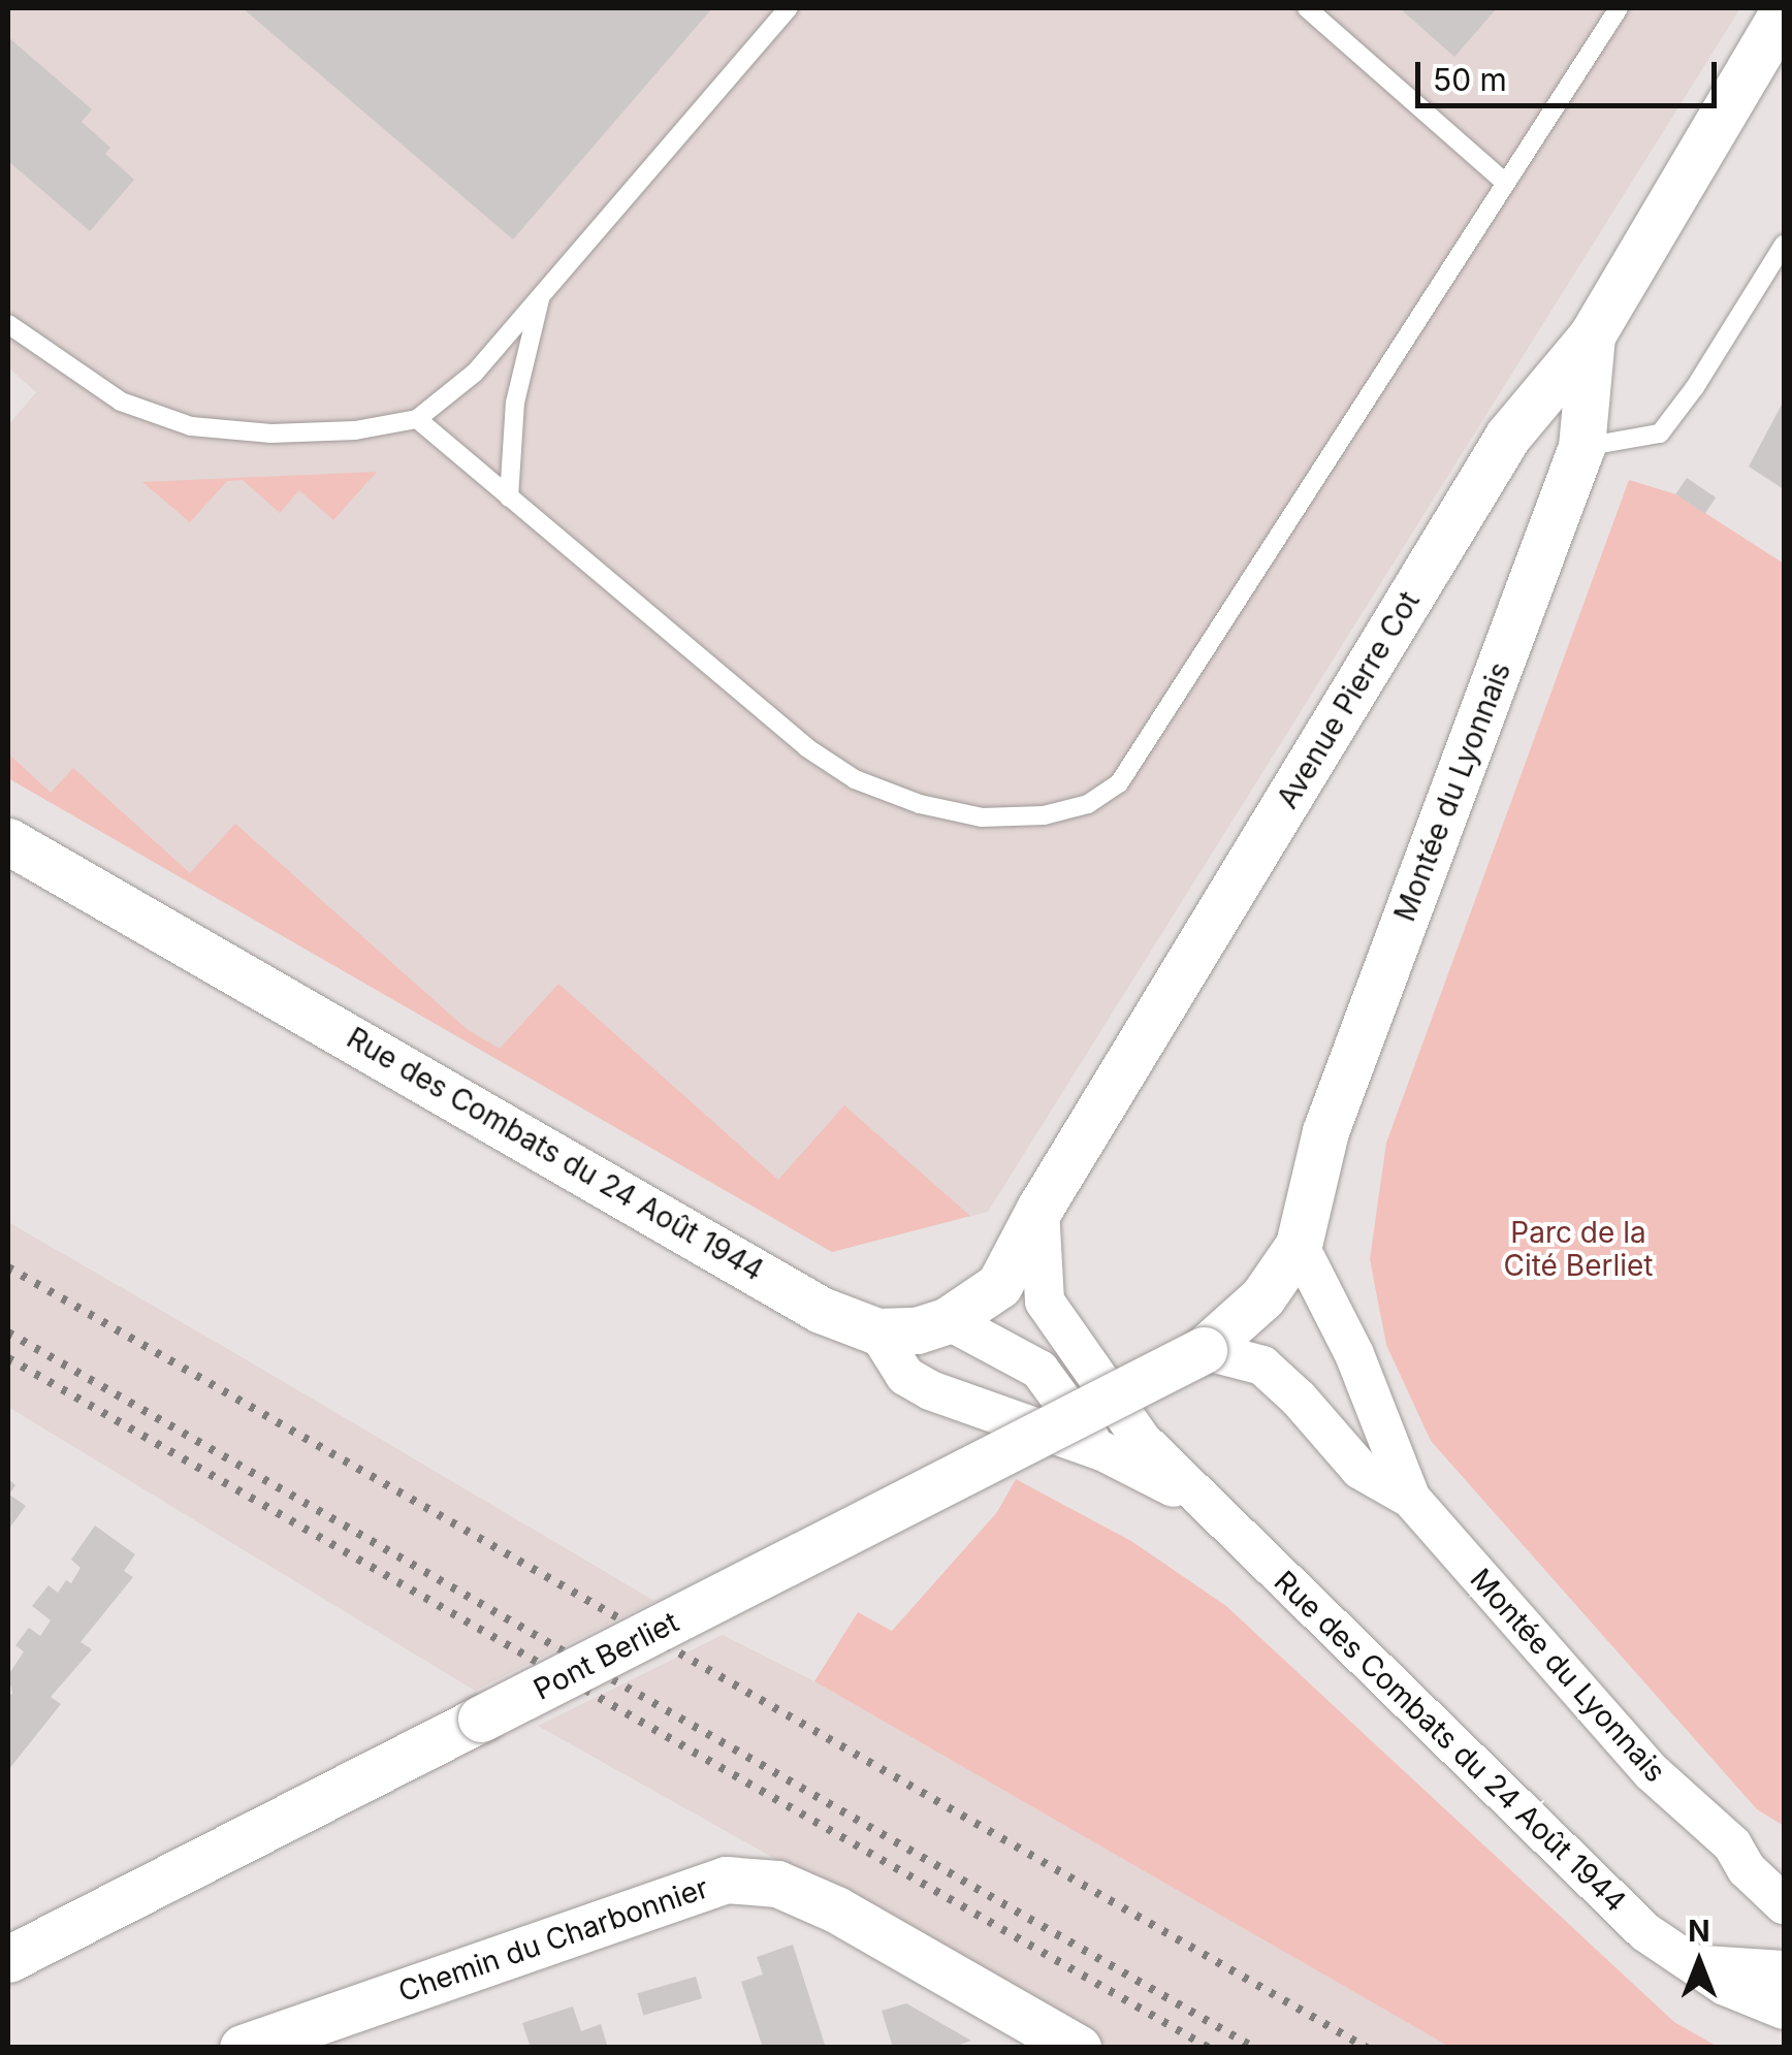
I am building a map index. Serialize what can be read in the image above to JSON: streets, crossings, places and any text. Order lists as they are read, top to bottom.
{
  "streets": {
    "street": [
      "Avenue Pierre Cot",
      "Montée du Lyonnais",
      "Rue des Combats du 24 Août 1944",
      "Pont Berliet",
      "Chemin du Charbonnier"
    ]
  },
  "crossings": [
    ["Avenue Pierre Cot", "Montée du Lyonnais"],
    ["Avenue Pierre Cot", "Rue des Combats du 24 Août 1944"],
    ["Montée du Lyonnais", "Pont Berliet"]
  ],
  "parks": ["Parc de la Cité Berliet"],
  "scale_bar": "50 m",
  "north": "top"
}
